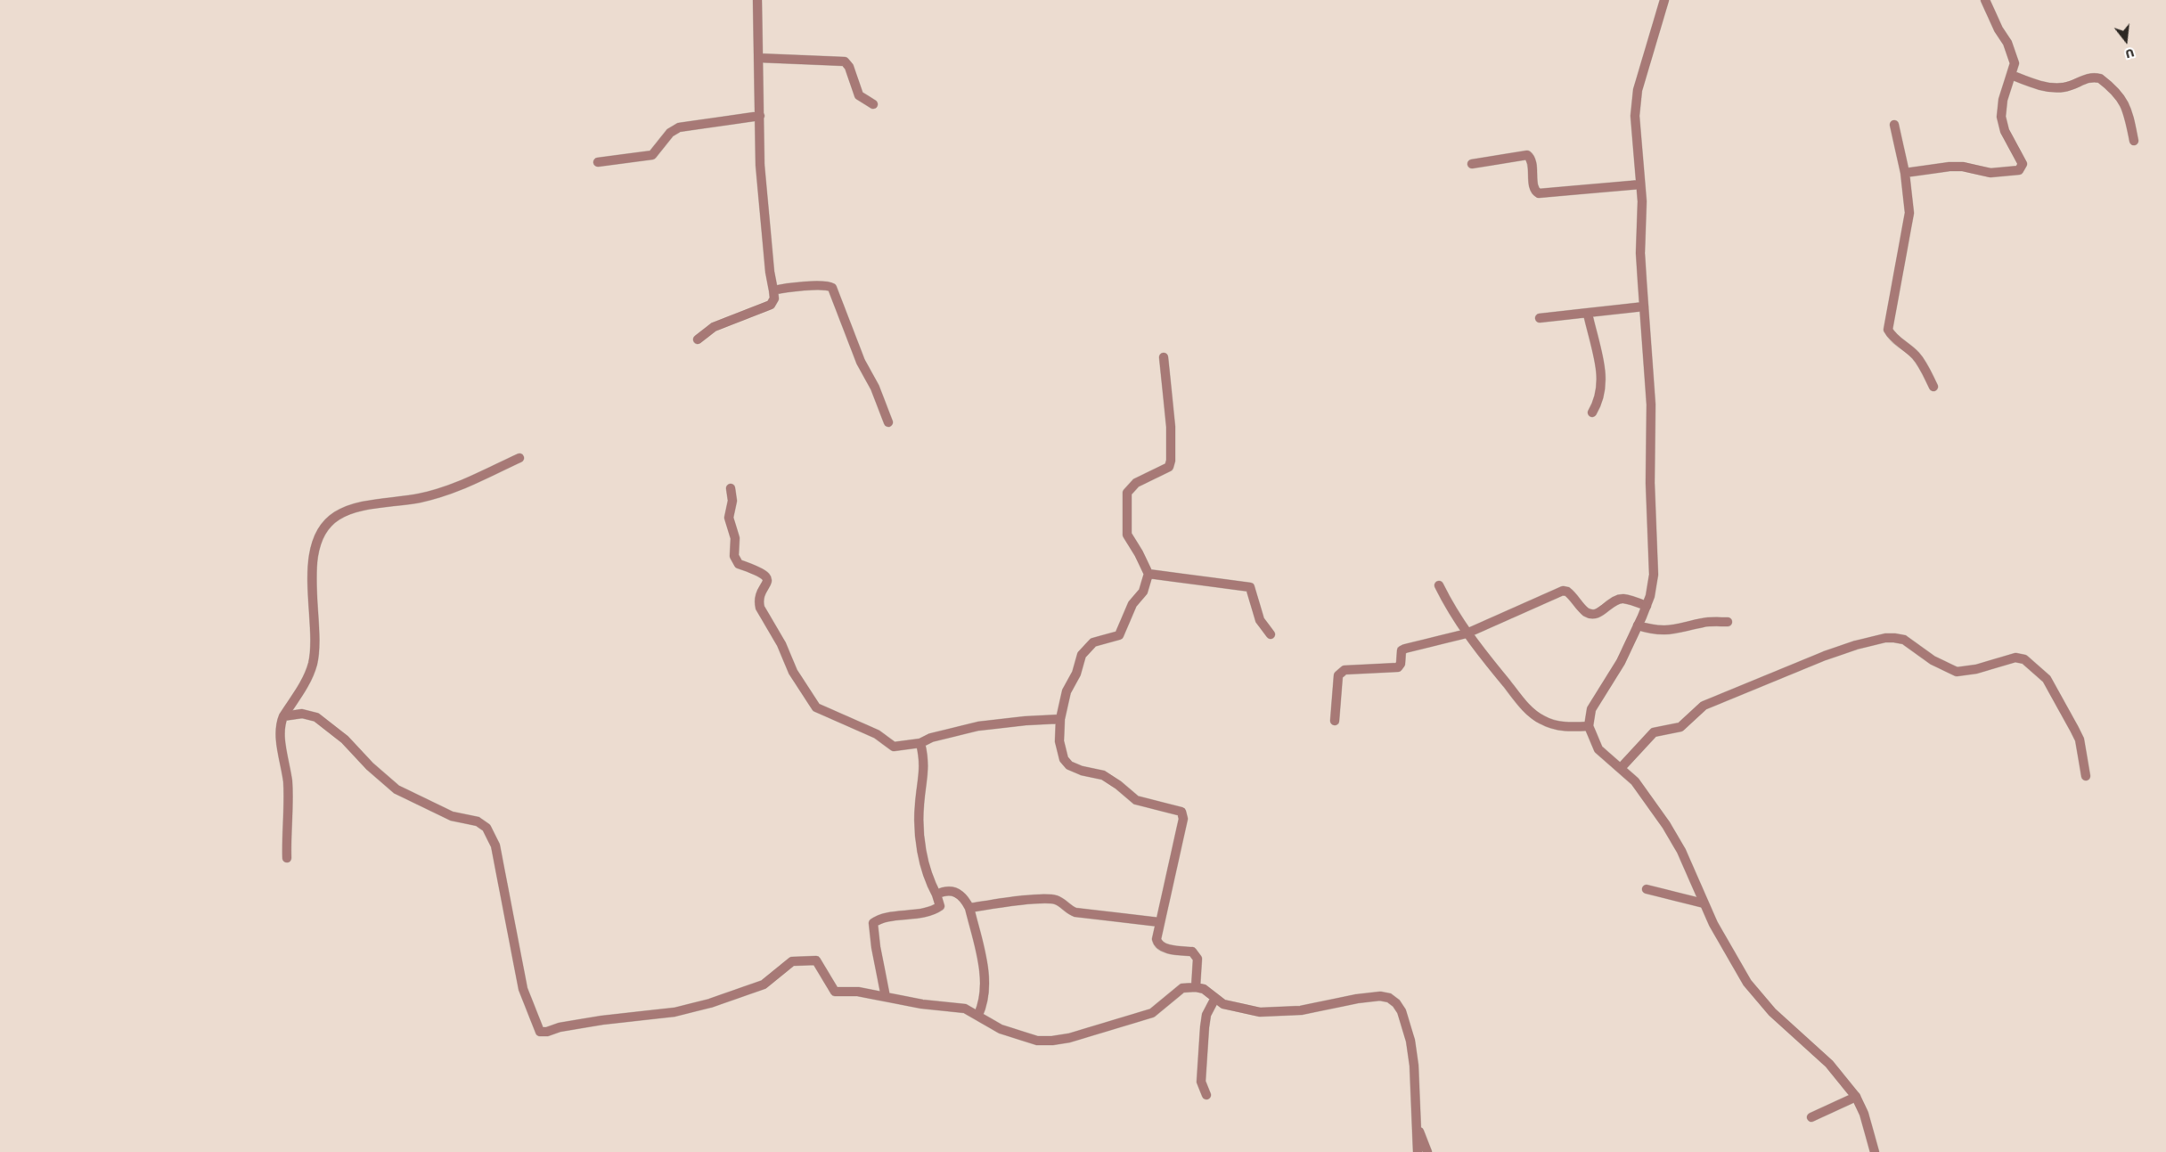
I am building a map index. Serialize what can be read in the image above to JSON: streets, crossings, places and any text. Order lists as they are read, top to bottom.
{
  "north": "bottom"
}
